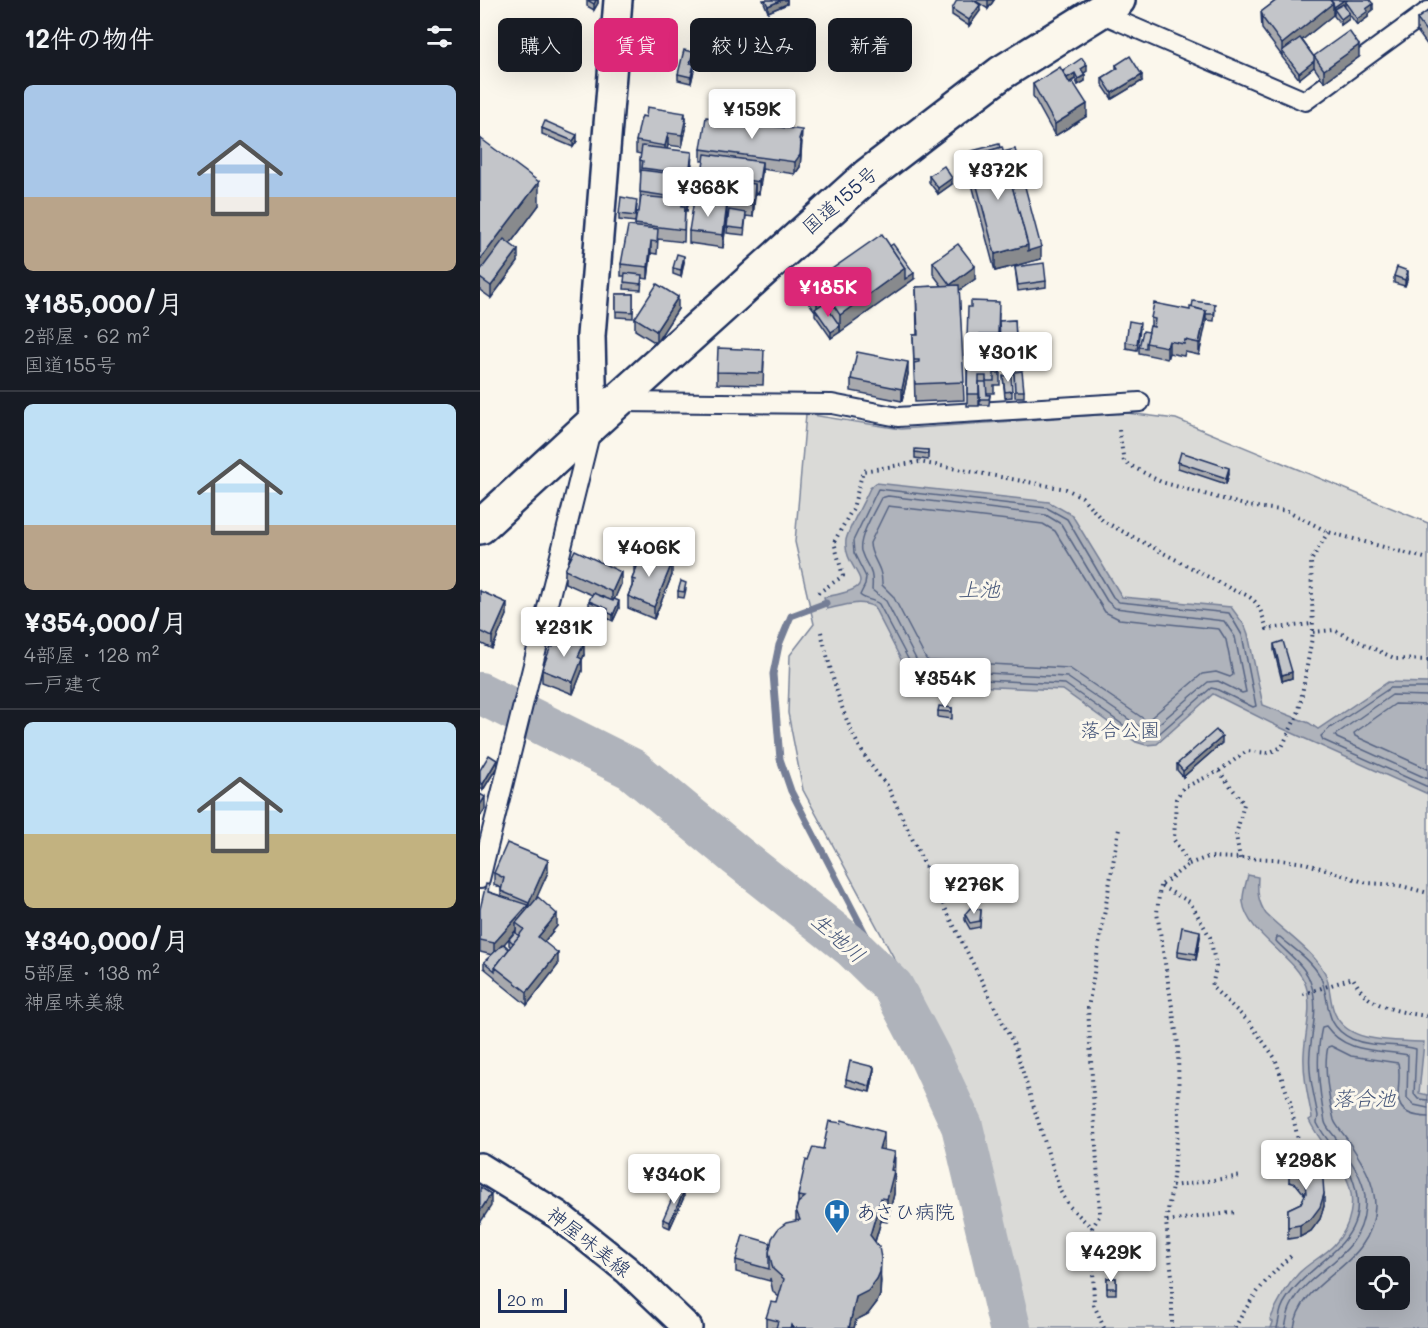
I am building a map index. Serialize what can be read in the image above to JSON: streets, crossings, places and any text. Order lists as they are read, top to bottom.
{
  "streets": {
    "highway": ["国道155号"],
    "street": ["神屋味美線"]
  },
  "water": ["上池", "生地川", "落合池"],
  "parks": ["落合公園"],
  "places": {
    "hospital": ["あさひ病院"]
  },
  "scale_bar": "20 m",
  "page": {
    "heading": "12件の物件",
    "chip": [
      "購入",
      "賃貸",
      "絞り込み",
      "新着"
    ],
    "list": [
      {
        "name": "¥185,000/月",
        "note": "2部屋 · 62 m² · 国道155号"
      },
      {
        "name": "¥354,000/月",
        "note": "4部屋 · 128 m² · 一戸建て"
      },
      {
        "name": "¥340,000/月",
        "note": "5部屋 · 138 m² · 神屋味美線"
      }
    ],
    "price": [
      "¥159K",
      "¥372K",
      "¥368K",
      "¥185K",
      "¥301K",
      "¥406K",
      "¥231K",
      "¥354K",
      "¥276K",
      "¥298K",
      "¥340K",
      "¥429K"
    ],
    "scale": "20 m"
  }
}
